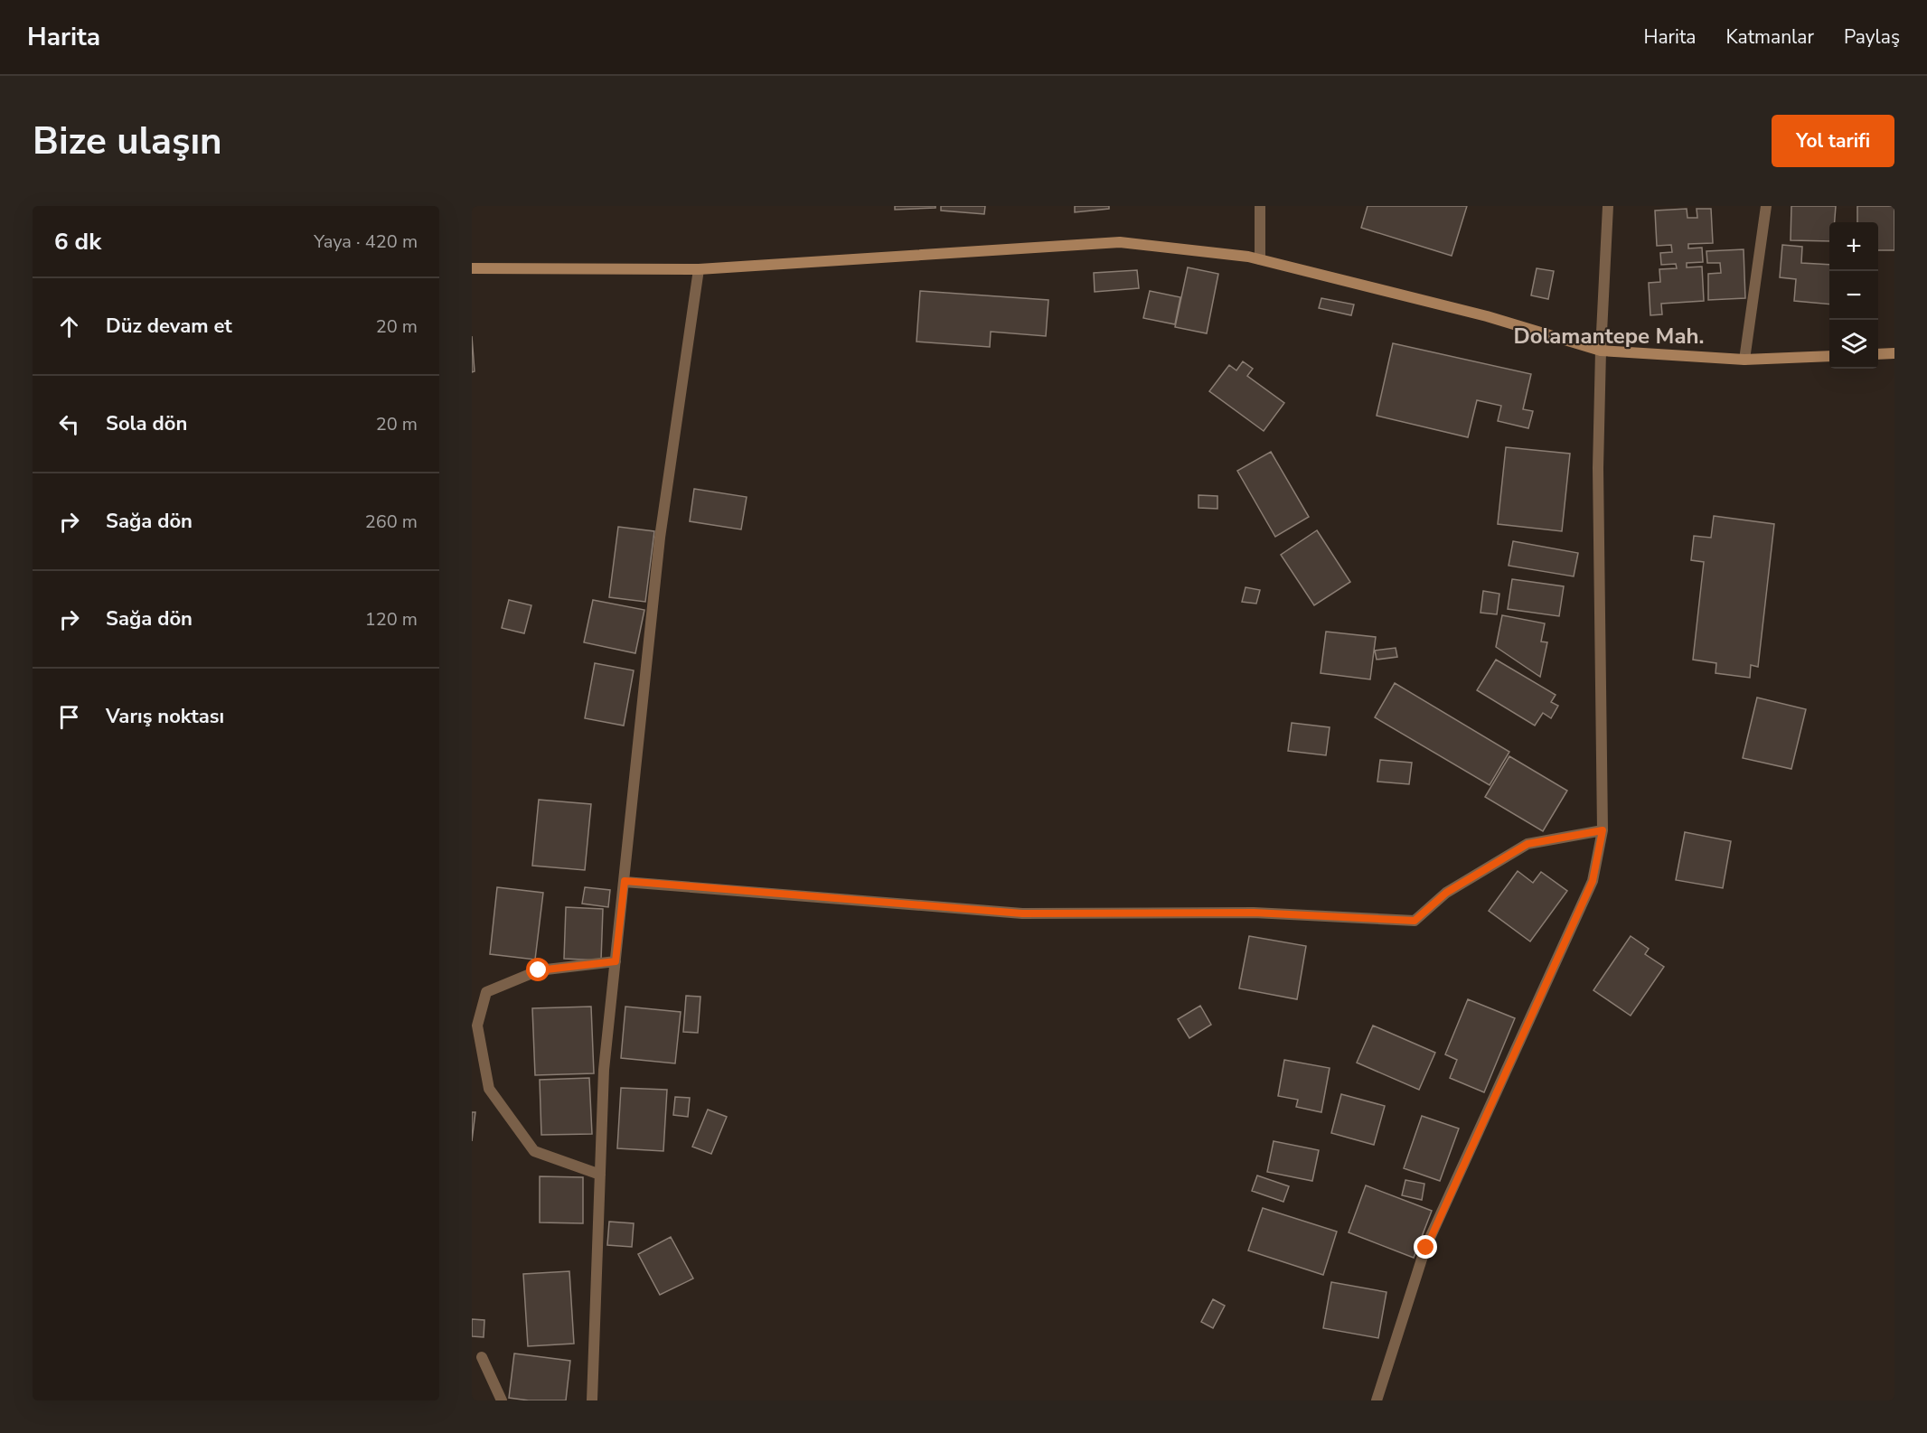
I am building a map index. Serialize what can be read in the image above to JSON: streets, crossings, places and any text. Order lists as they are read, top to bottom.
{
  "districts": ["Dolamantepe Mah."],
  "page": {
    "header": "Harita",
    "nav": ["Harita", "Katmanlar", "Paylaş"],
    "buttons": "Yol tarifi",
    "title": "Bize ulaşın",
    "heading": ["6 dk", "Yaya · 420 m"],
    "map_buttons": ["+", "−"],
    "list": [
      ["Düz devam et", "20 m"],
      ["Sola dön", "20 m"],
      ["Sağa dön", "260 m"],
      ["Sağa dön", "120 m"],
      "Varış noktası"
    ]
  }
}
